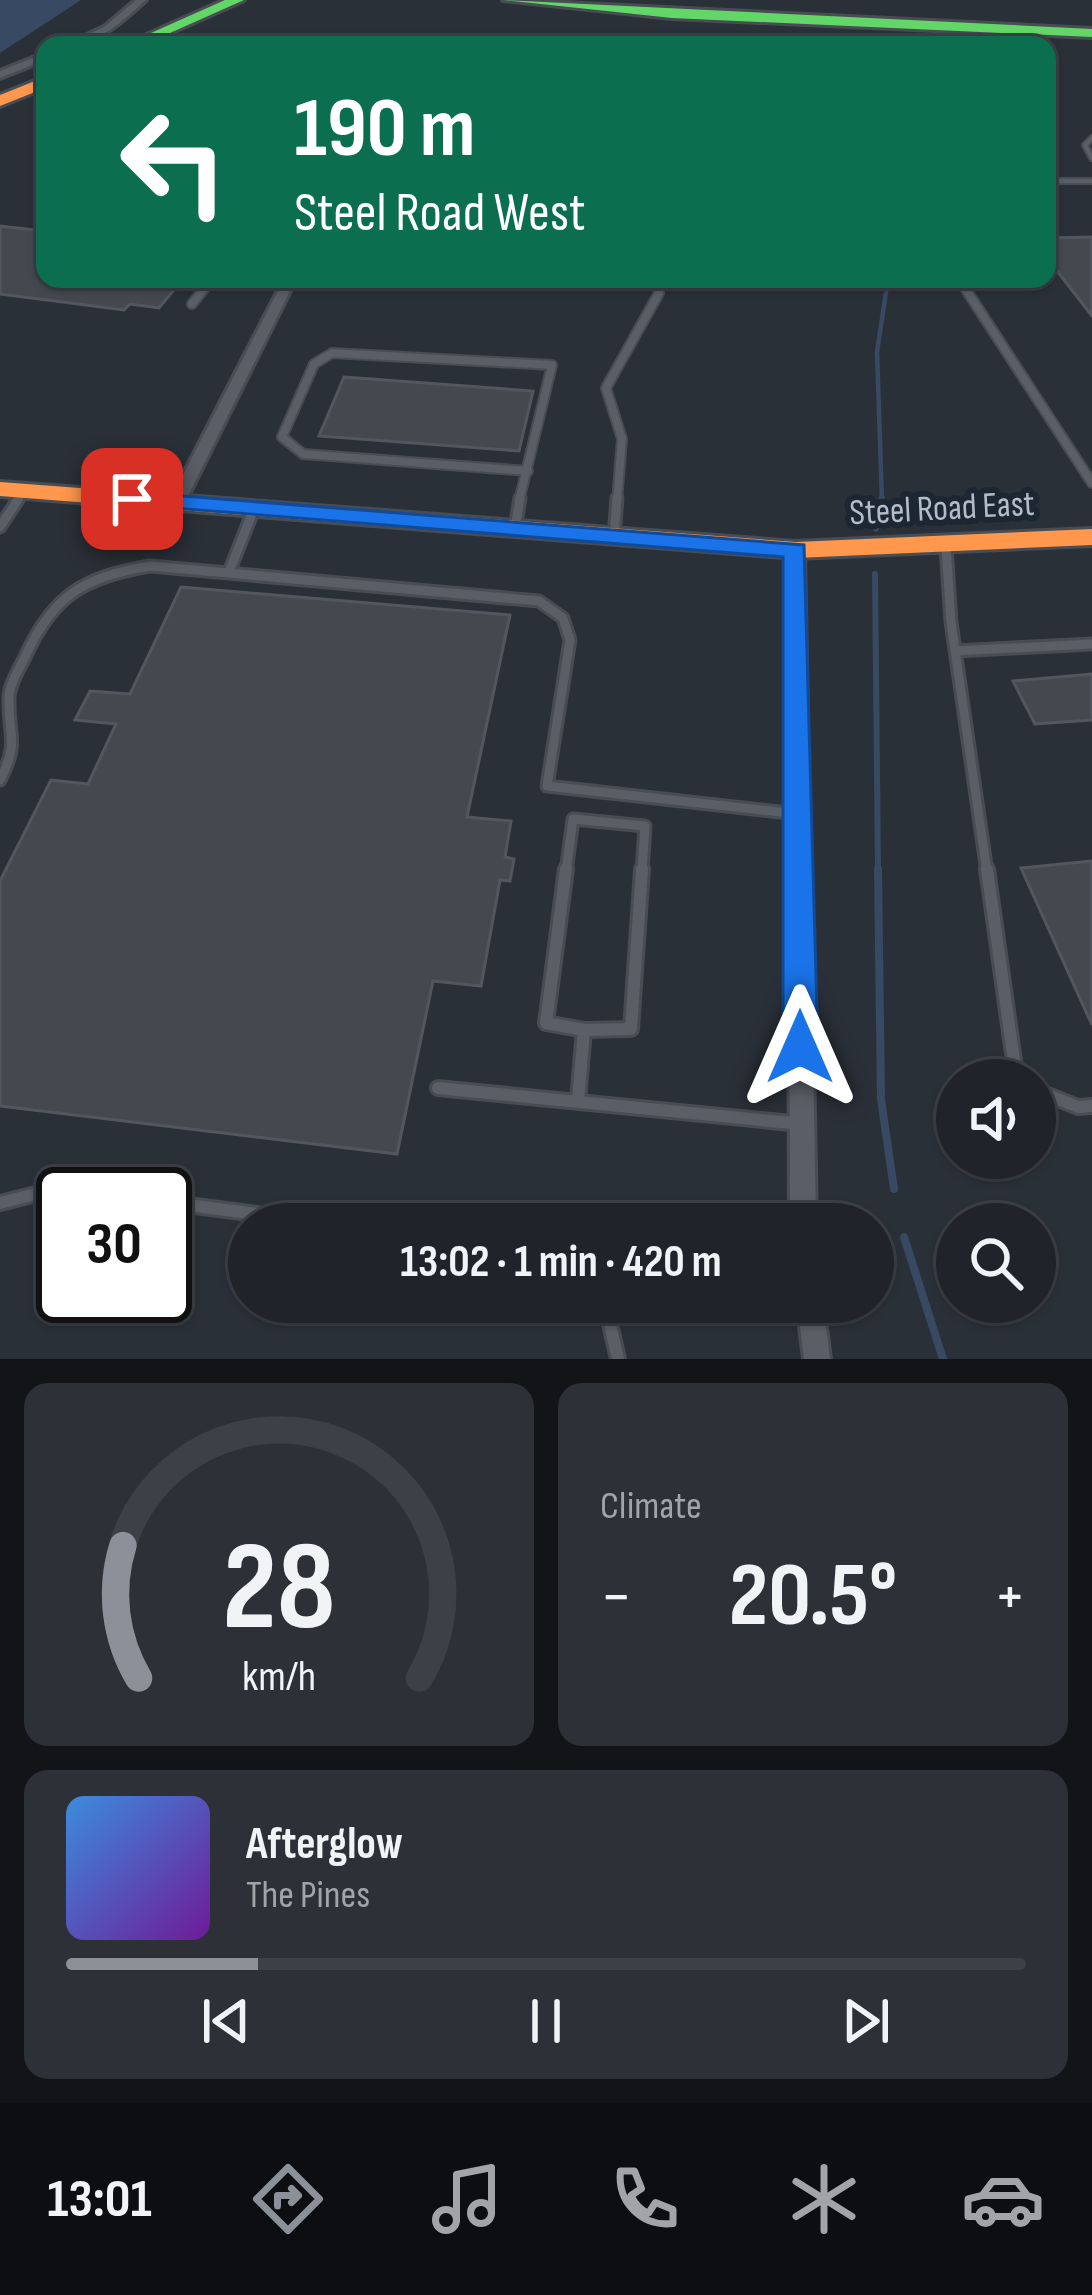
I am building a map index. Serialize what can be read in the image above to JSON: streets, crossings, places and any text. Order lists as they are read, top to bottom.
{
  "streets": {
    "main road": ["Steel Road East"]
  },
  "page": {
    "turn": ["190 m", "Steel Road West"],
    "limit": "30",
    "trip": "13:02 · 1 min · 420 m",
    "tile": "Climate",
    "heat": ["−", "20.5°", "+"],
    "song": ["Afterglow", "The Pines"],
    "tabs": "13:01",
    "gauge": ["28", "km/h"]
  }
}
